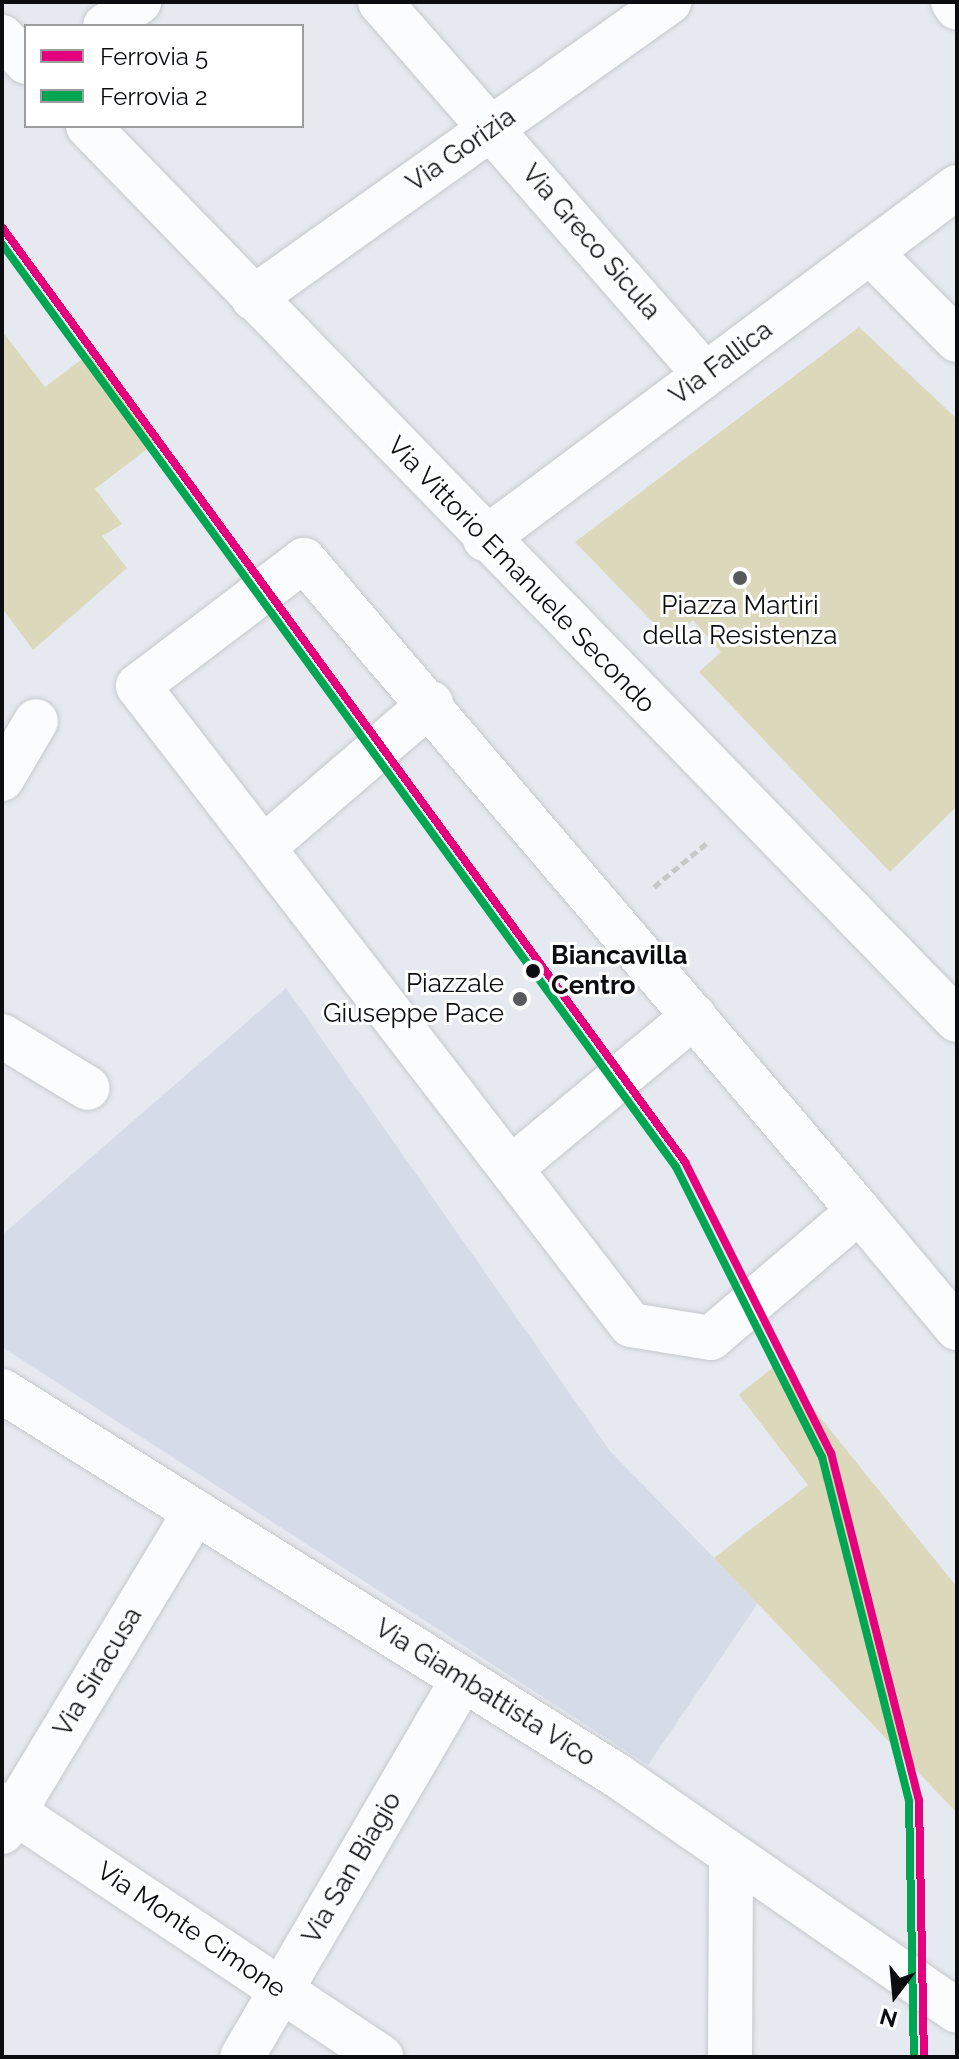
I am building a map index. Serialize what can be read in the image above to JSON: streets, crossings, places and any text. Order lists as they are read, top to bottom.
{
  "streets": {
    "street": [
      "Via Gorizia",
      "Via Greco Sicula",
      "Via Fallica",
      "Via Vittorio Emanuele Secondo",
      "Via Siracusa",
      "Via Giambattista Vico",
      "Via San Biagio",
      "Via Monte Cimone"
    ]
  },
  "crossings": [
    ["Via Gorizia", "Via Greco Sicula"],
    ["Via Gorizia", "Via Vittorio Emanuele Secondo"],
    ["Via Greco Sicula", "Via Fallica"],
    ["Via Fallica", "Via Vittorio Emanuele Secondo"],
    ["Via Siracusa", "Via Giambattista Vico"],
    ["Via Siracusa", "Via Monte Cimone"],
    ["Via Giambattista Vico", "Via San Biagio"],
    ["Via San Biagio", "Via Monte Cimone"]
  ],
  "places": ["Piazza Martiri della Resistenza", "Biancavilla Centro", "Piazzale Giuseppe Pace"],
  "lines": ["rail line 5", "rail line 2"],
  "legend": ["Ferrovia 5", "Ferrovia 2"],
  "north": "bottom"
}
